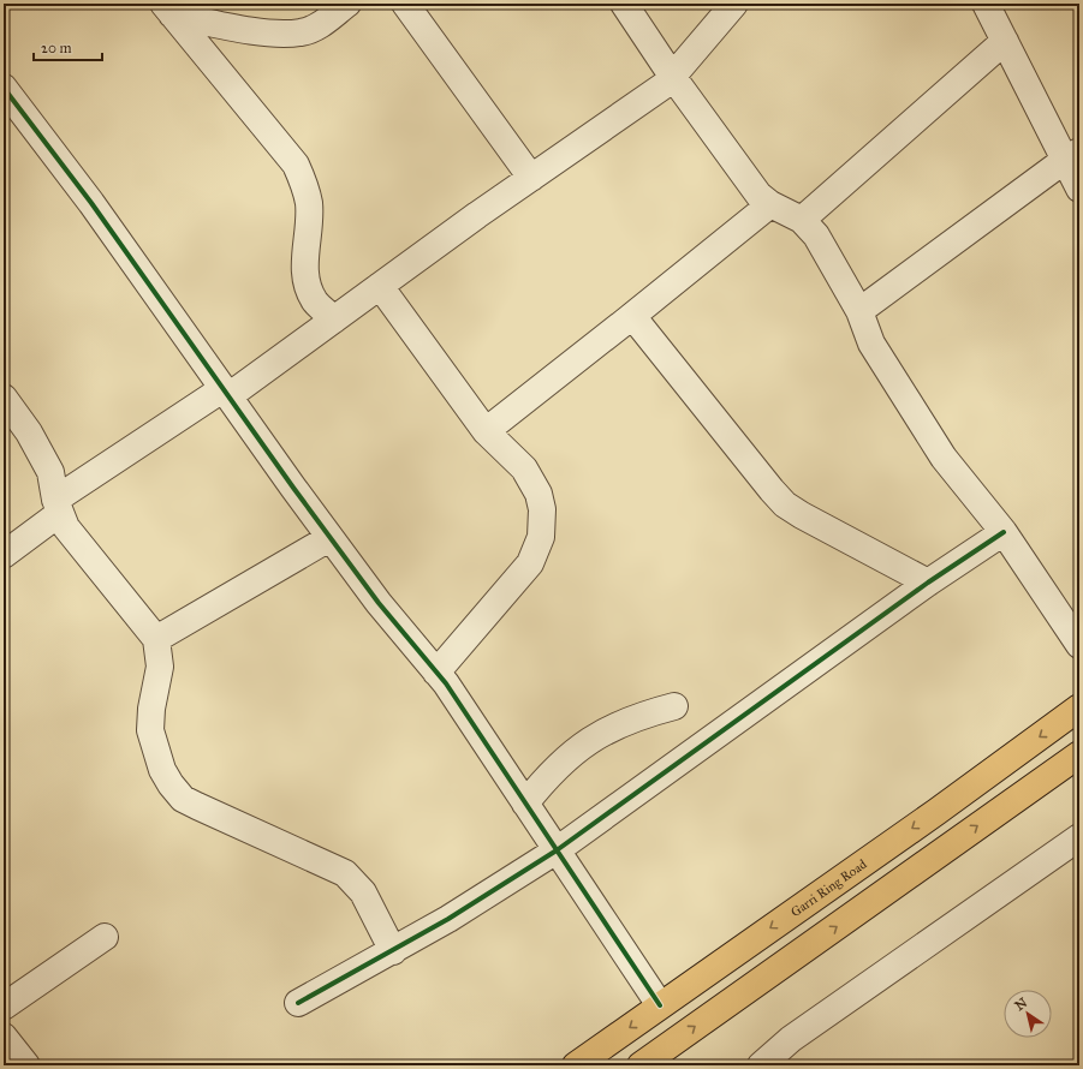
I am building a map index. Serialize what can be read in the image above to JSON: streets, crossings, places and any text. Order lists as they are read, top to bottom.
{
  "streets": {
    "highway": ["Garri Ring Road"]
  },
  "scale_bar": "20 m",
  "north": "top left"
}
